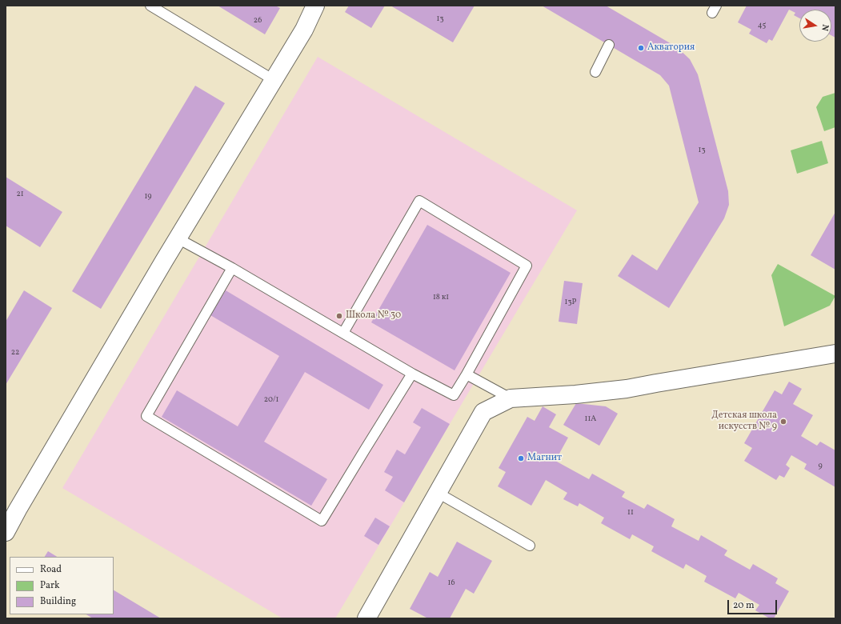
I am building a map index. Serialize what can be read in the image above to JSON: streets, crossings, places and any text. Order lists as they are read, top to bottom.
{
  "places": [
    "Акватория",
    "Школа № 30",
    "Детская школа искусств № 9",
    "Магнит"
  ],
  "house_numbers": [
    "13",
    "26",
    "45",
    "13",
    "21",
    "19",
    "18 к1",
    "13Р",
    "22",
    "20/1",
    "11А",
    "9",
    "11",
    "16"
  ],
  "legend": ["Road", "Park", "Building"],
  "scale_bar": "20 m",
  "north": "right"
}
